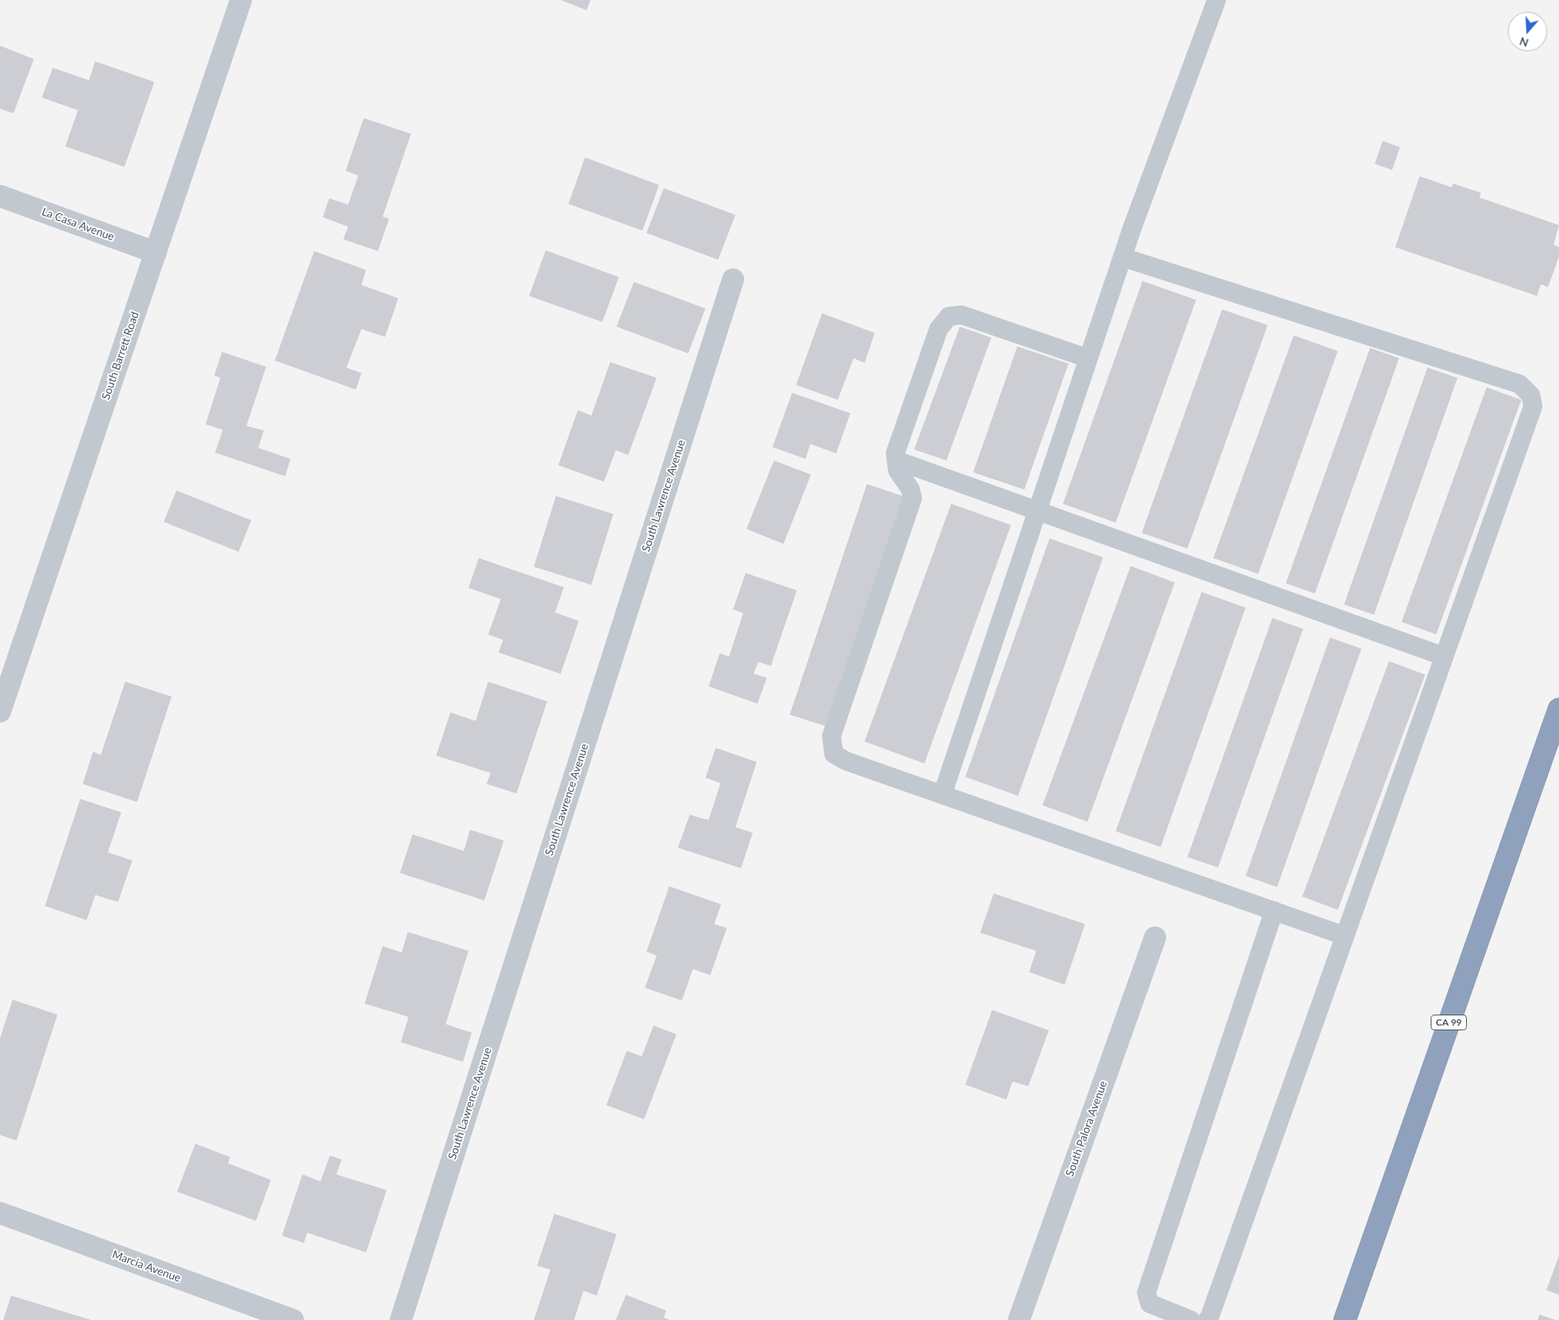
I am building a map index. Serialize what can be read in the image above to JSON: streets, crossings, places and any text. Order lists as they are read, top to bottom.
{
  "streets": {
    "highway": ["CA 99"],
    "street": [
      "La Casa Avenue",
      "South Barrett Road",
      "South Lawrence Avenue",
      "South Palora Avenue",
      "Marcia Avenue"
    ]
  },
  "crossings": [
    ["La Casa Avenue", "South Barrett Road"]
  ],
  "north": "bottom"
}
